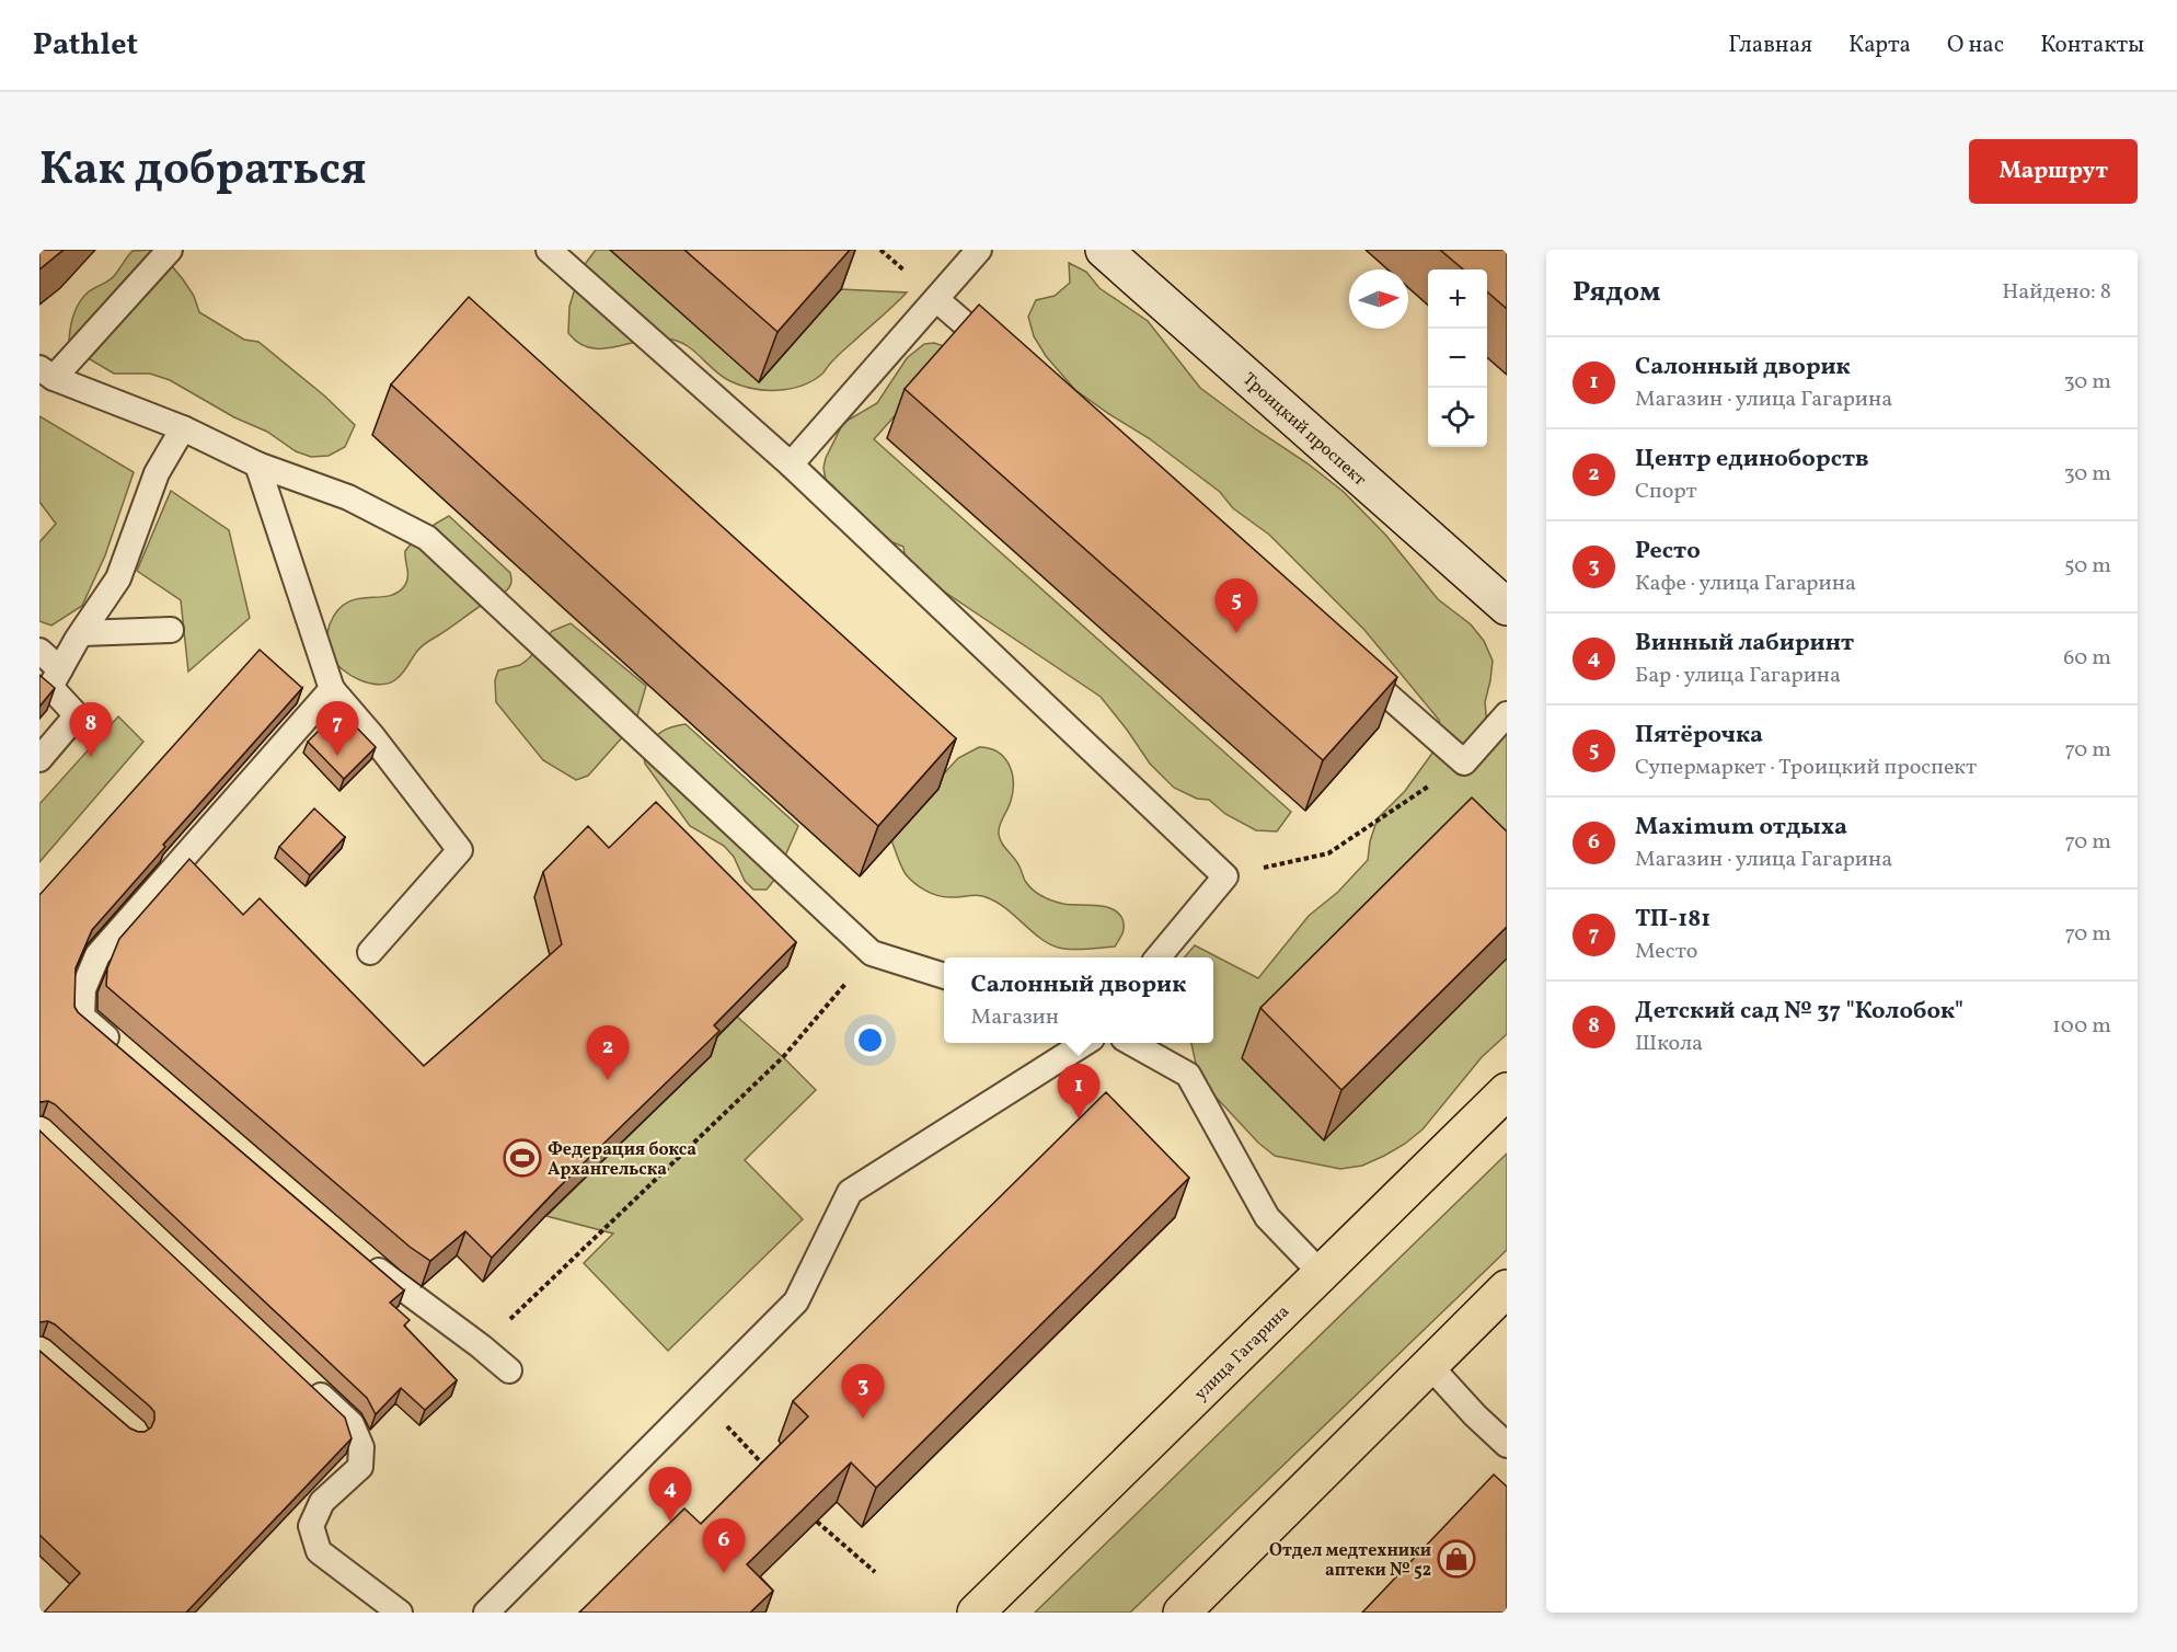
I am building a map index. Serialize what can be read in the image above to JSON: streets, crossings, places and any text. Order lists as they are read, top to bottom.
{
  "streets": {
    "main road": ["Троицкий проспект", "улица Гагарина"]
  },
  "places": {
    "sports": ["Федерация бокса Архангельска"],
    "shop": ["Отдел медтехники аптеки № 52"]
  },
  "north": "right",
  "page": {
    "header": "Pathlet",
    "nav": [
      "Главная",
      "Карта",
      "О нас",
      "Контакты"
    ],
    "title": "Как добраться",
    "buttons": "Маршрут",
    "heading": ["Рядом", "Найдено: 8"],
    "map_buttons": ["+", "−"],
    "list": [
      {
        "mark": "1",
        "name": "Салонный дворик",
        "note": "Магазин · улица Гагарина",
        "value": "30 m"
      },
      {
        "mark": "2",
        "name": "Центр единоборств",
        "note": "Спорт",
        "value": "30 m"
      },
      {
        "mark": "3",
        "name": "Ресто",
        "note": "Кафе · улица Гагарина",
        "value": "50 m"
      },
      {
        "mark": "4",
        "name": "Винный лабиринт",
        "note": "Бар · улица Гагарина",
        "value": "60 m"
      },
      {
        "mark": "5",
        "name": "Пятёрочка",
        "note": "Супермаркет · Троицкий проспект",
        "value": "70 m"
      },
      {
        "mark": "6",
        "name": "Maximum отдыха",
        "note": "Магазин · улица Гагарина",
        "value": "70 m"
      },
      {
        "mark": "7",
        "name": "ТП-181",
        "note": "Место",
        "value": "70 m"
      },
      {
        "mark": "8",
        "name": "Детский сад № 37 \"Колобок\"",
        "note": "Школа",
        "value": "100 m"
      }
    ],
    "pins": [
      "5",
      "7",
      "8",
      "2",
      "1",
      "3",
      "4",
      "6"
    ],
    "popup": ["Салонный дворик", "Магазин"]
  }
}
